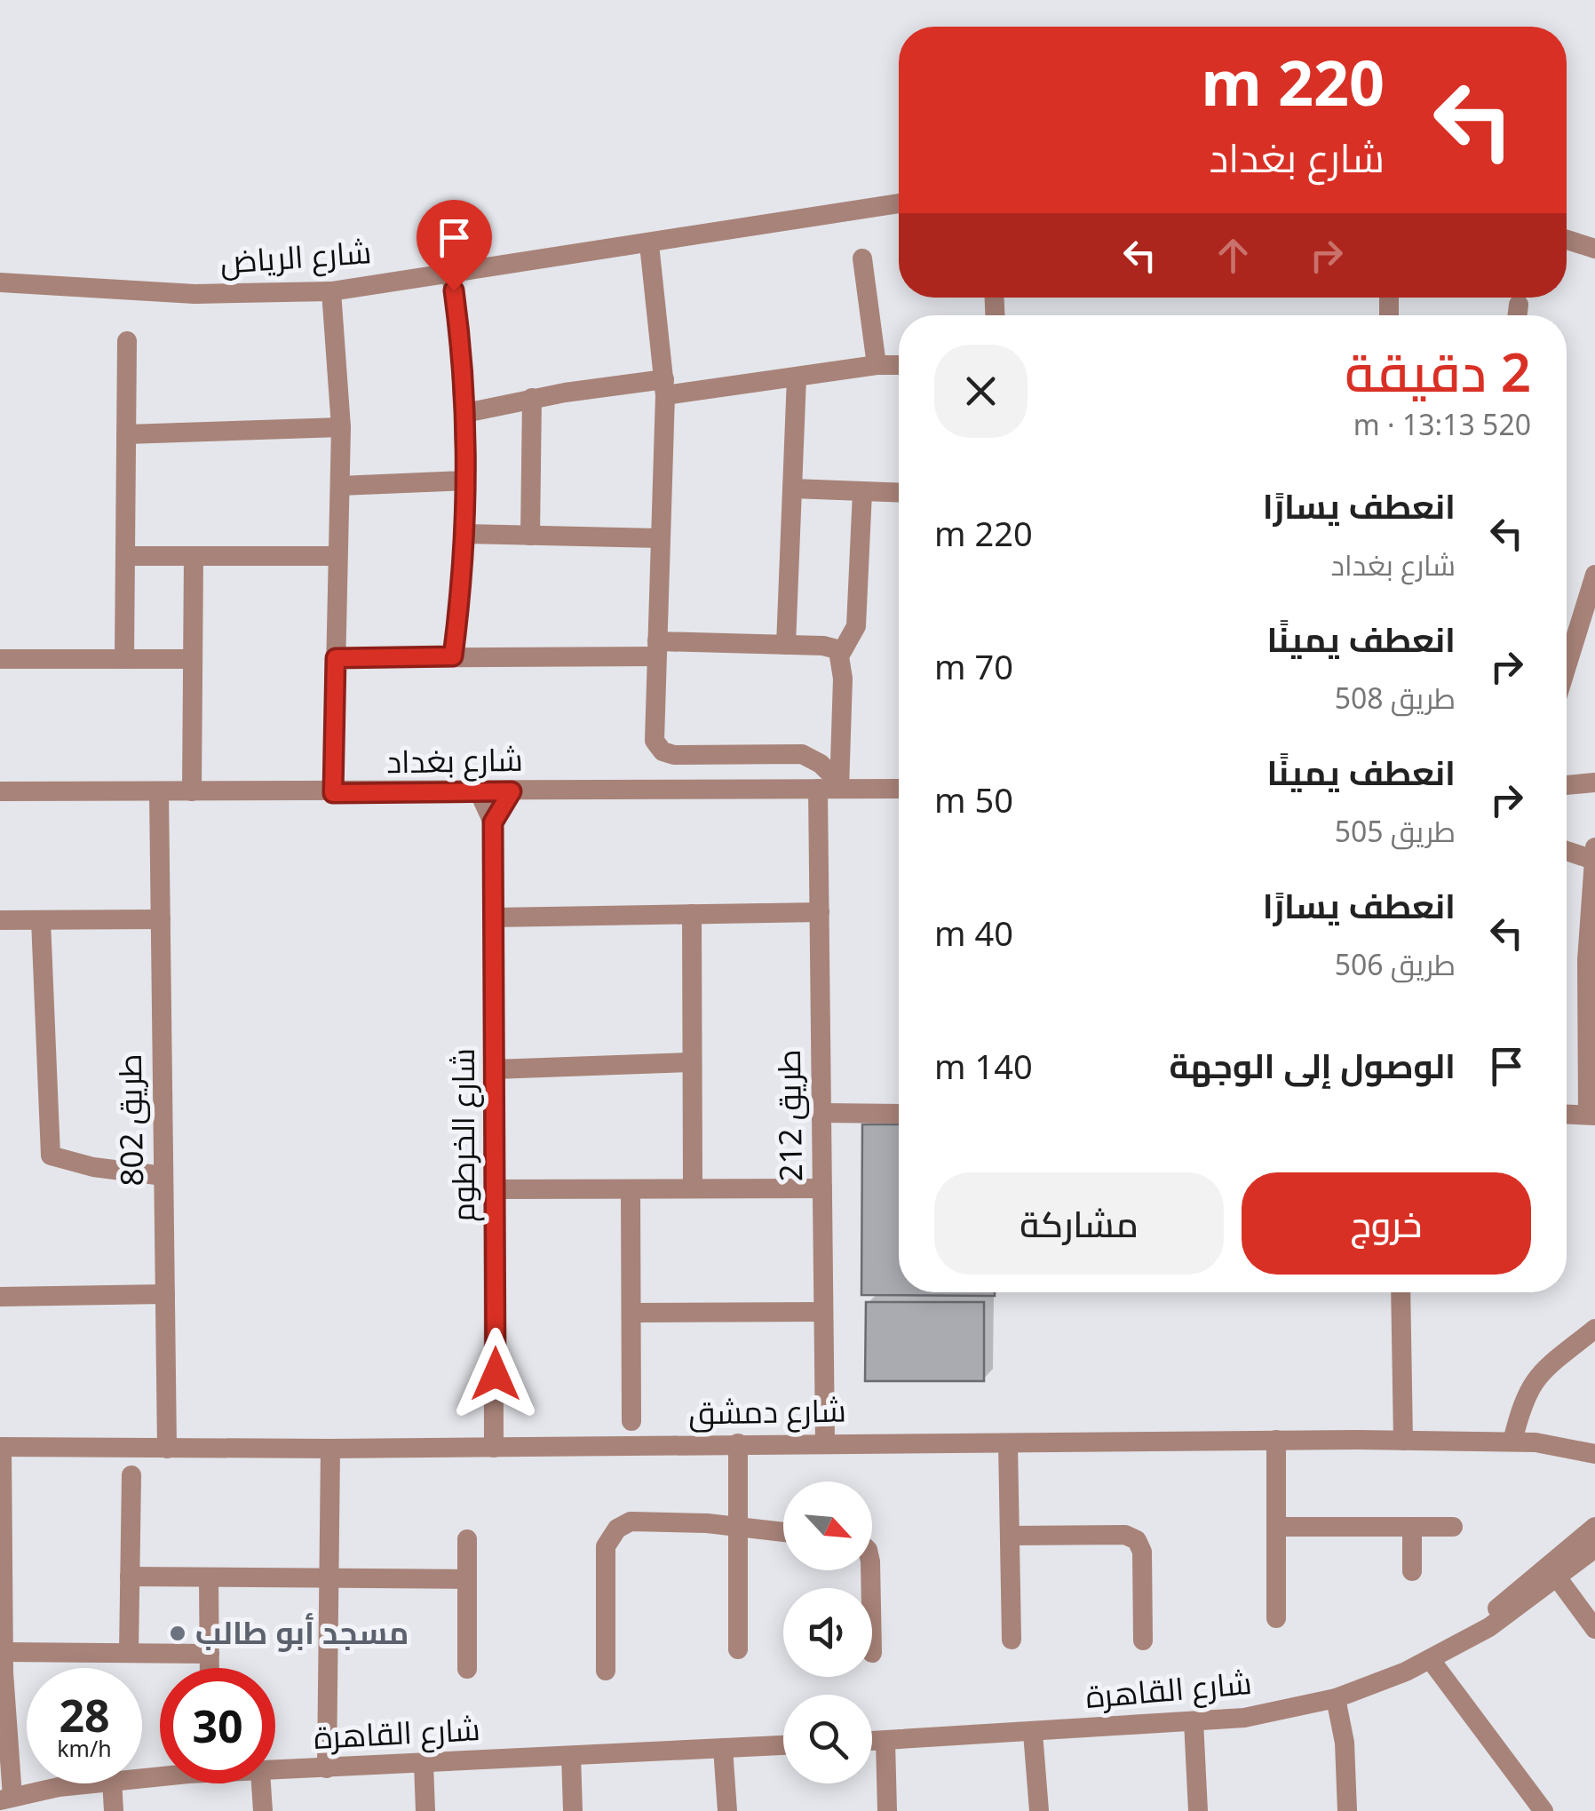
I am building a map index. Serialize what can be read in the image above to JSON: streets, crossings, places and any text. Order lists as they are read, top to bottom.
{
  "streets": {
    "street": [
      "شارع الرياض",
      "شارع بغداد",
      "طريق 212",
      "طريق 802",
      "شارع الخرطوم",
      "شارع دمشق",
      "شارع القاهرة"
    ]
  },
  "crossings": [
    ["شارع بغداد", "طريق 212"],
    ["شارع بغداد", "طريق 802"],
    ["شارع بغداد", "شارع الخرطوم"],
    ["طريق 212", "شارع دمشق"],
    ["طريق 802", "شارع دمشق"],
    ["شارع الخرطوم", "شارع دمشق"]
  ],
  "places": ["مسجد أبو طالب"],
  "north": "bottom right",
  "page": {
    "turn": ["220 m", "شارع بغداد"],
    "heading": ["2 دقيقة", "520 m · 13:13"],
    "list": [
      {
        "name": "انعطف يسارًا",
        "note": "شارع بغداد",
        "value": "220 m"
      },
      {
        "name": "انعطف يمينًا",
        "note": "طريق 508",
        "value": "70 m"
      },
      {
        "name": "انعطف يمينًا",
        "note": "طريق 505",
        "value": "50 m"
      },
      {
        "name": "انعطف يسارًا",
        "note": "طريق 506",
        "value": "40 m"
      },
      {
        "name": "الوصول إلى الوجهة",
        "value": "140 m"
      }
    ],
    "buttons": ["خروج", "مشاركة"],
    "speed": "28 km/h",
    "limit": "30"
  }
}
